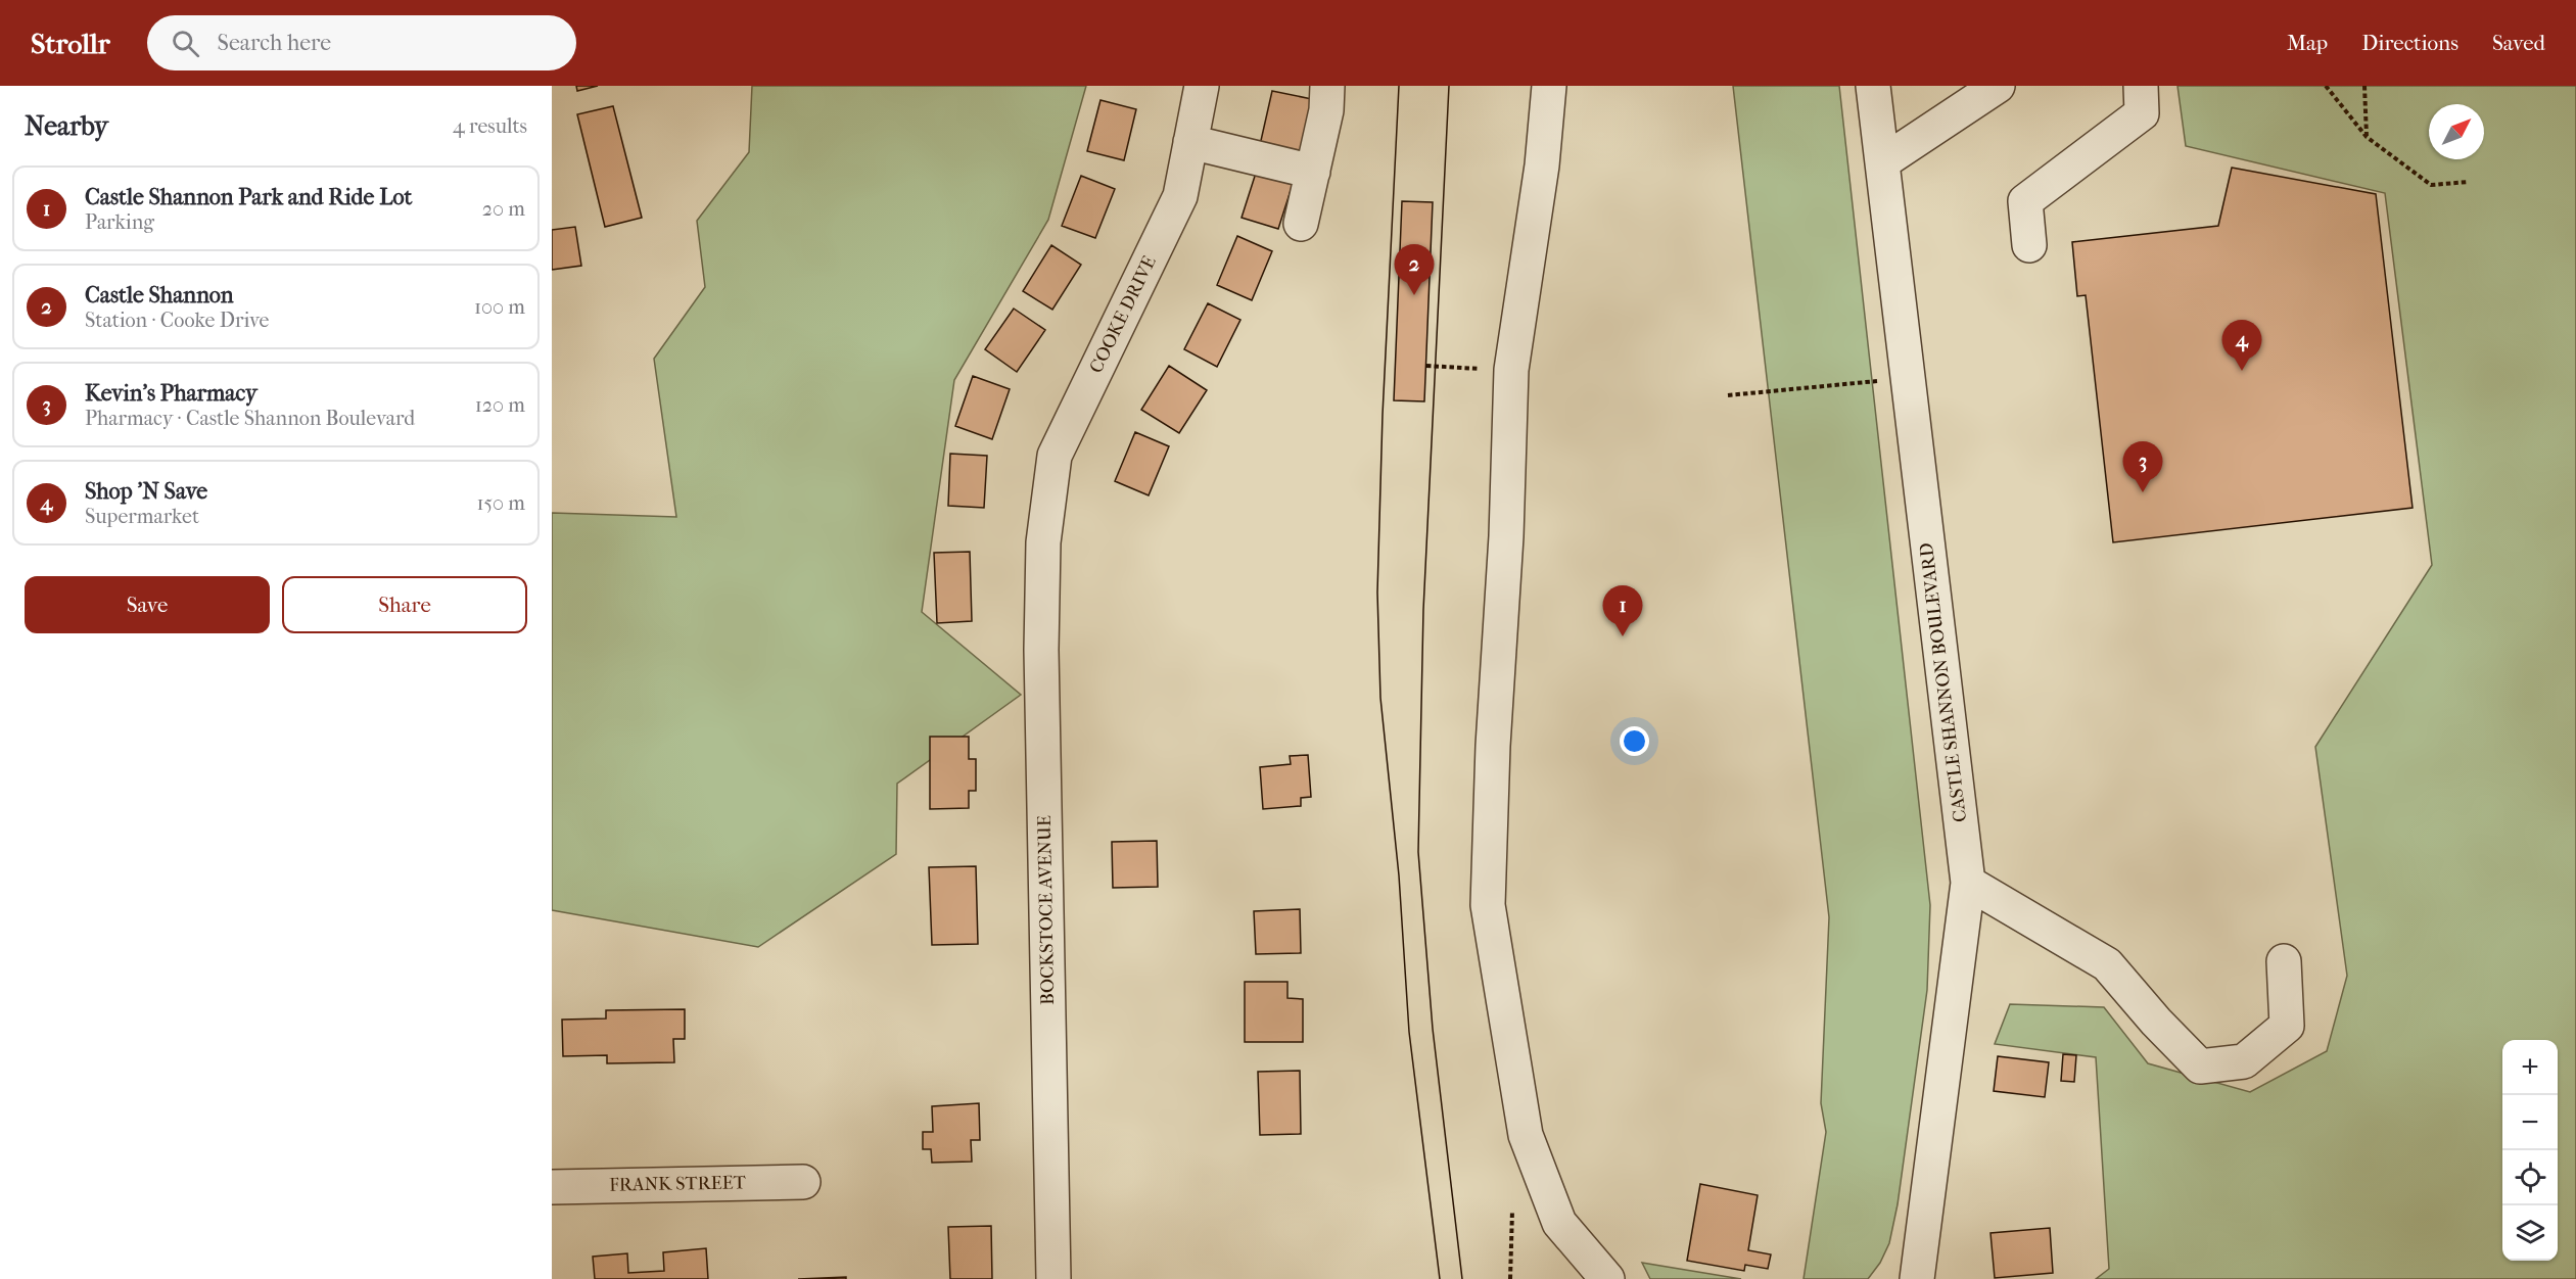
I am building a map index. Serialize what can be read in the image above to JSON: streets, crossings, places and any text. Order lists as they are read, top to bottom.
{
  "streets": {
    "street": [
      "COOKE DRIVE",
      "CASTLE SHANNON BOULEVARD",
      "BOCKSTOCE AVENUE",
      "FRANK STREET"
    ]
  },
  "crossings": [
    ["COOKE DRIVE", "BOCKSTOCE AVENUE"]
  ],
  "north": "top right",
  "page": {
    "header": "Strollr",
    "search": "Search here",
    "nav": ["Map", "Directions", "Saved"],
    "heading": ["Nearby", "4 results"],
    "list": [
      {
        "mark": "1",
        "name": "Castle Shannon Park and Ride Lot",
        "note": "Parking",
        "value": "20 m"
      },
      {
        "mark": "2",
        "name": "Castle Shannon",
        "note": "Station · Cooke Drive",
        "value": "100 m"
      },
      {
        "mark": "3",
        "name": "Kevin's Pharmacy",
        "note": "Pharmacy · Castle Shannon Boulevard",
        "value": "120 m"
      },
      {
        "mark": "4",
        "name": "Shop 'N Save",
        "note": "Supermarket",
        "value": "150 m"
      }
    ],
    "pins": [
      "2",
      "4",
      "3",
      "1"
    ],
    "buttons": ["Save", "Share"],
    "map_buttons": ["+", "−"]
  }
}
